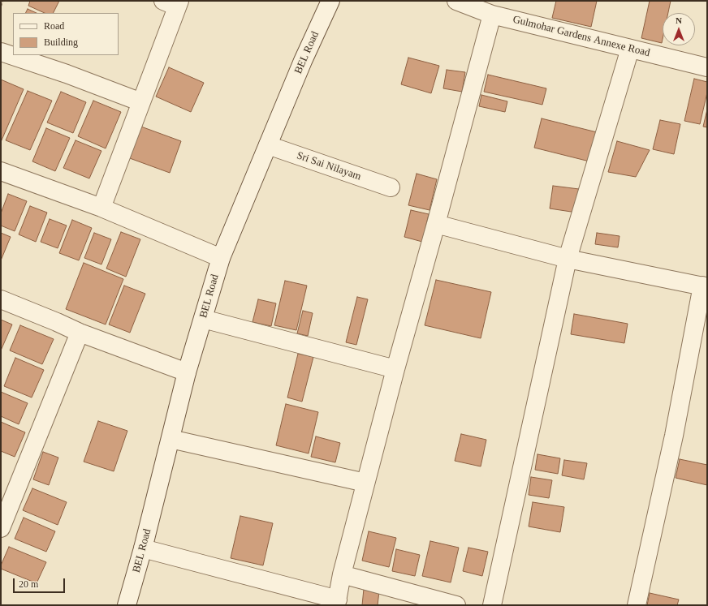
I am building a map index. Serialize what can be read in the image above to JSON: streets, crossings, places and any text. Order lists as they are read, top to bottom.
{
  "streets": {
    "street": ["Gulmohar Gardens Annexe Road", "BEL Road", "Sri Sai Nilayam"]
  },
  "crossings": [
    ["BEL Road", "Sri Sai Nilayam"]
  ],
  "legend": ["Road", "Building"],
  "scale_bar": "20 m",
  "north": "top"
}
